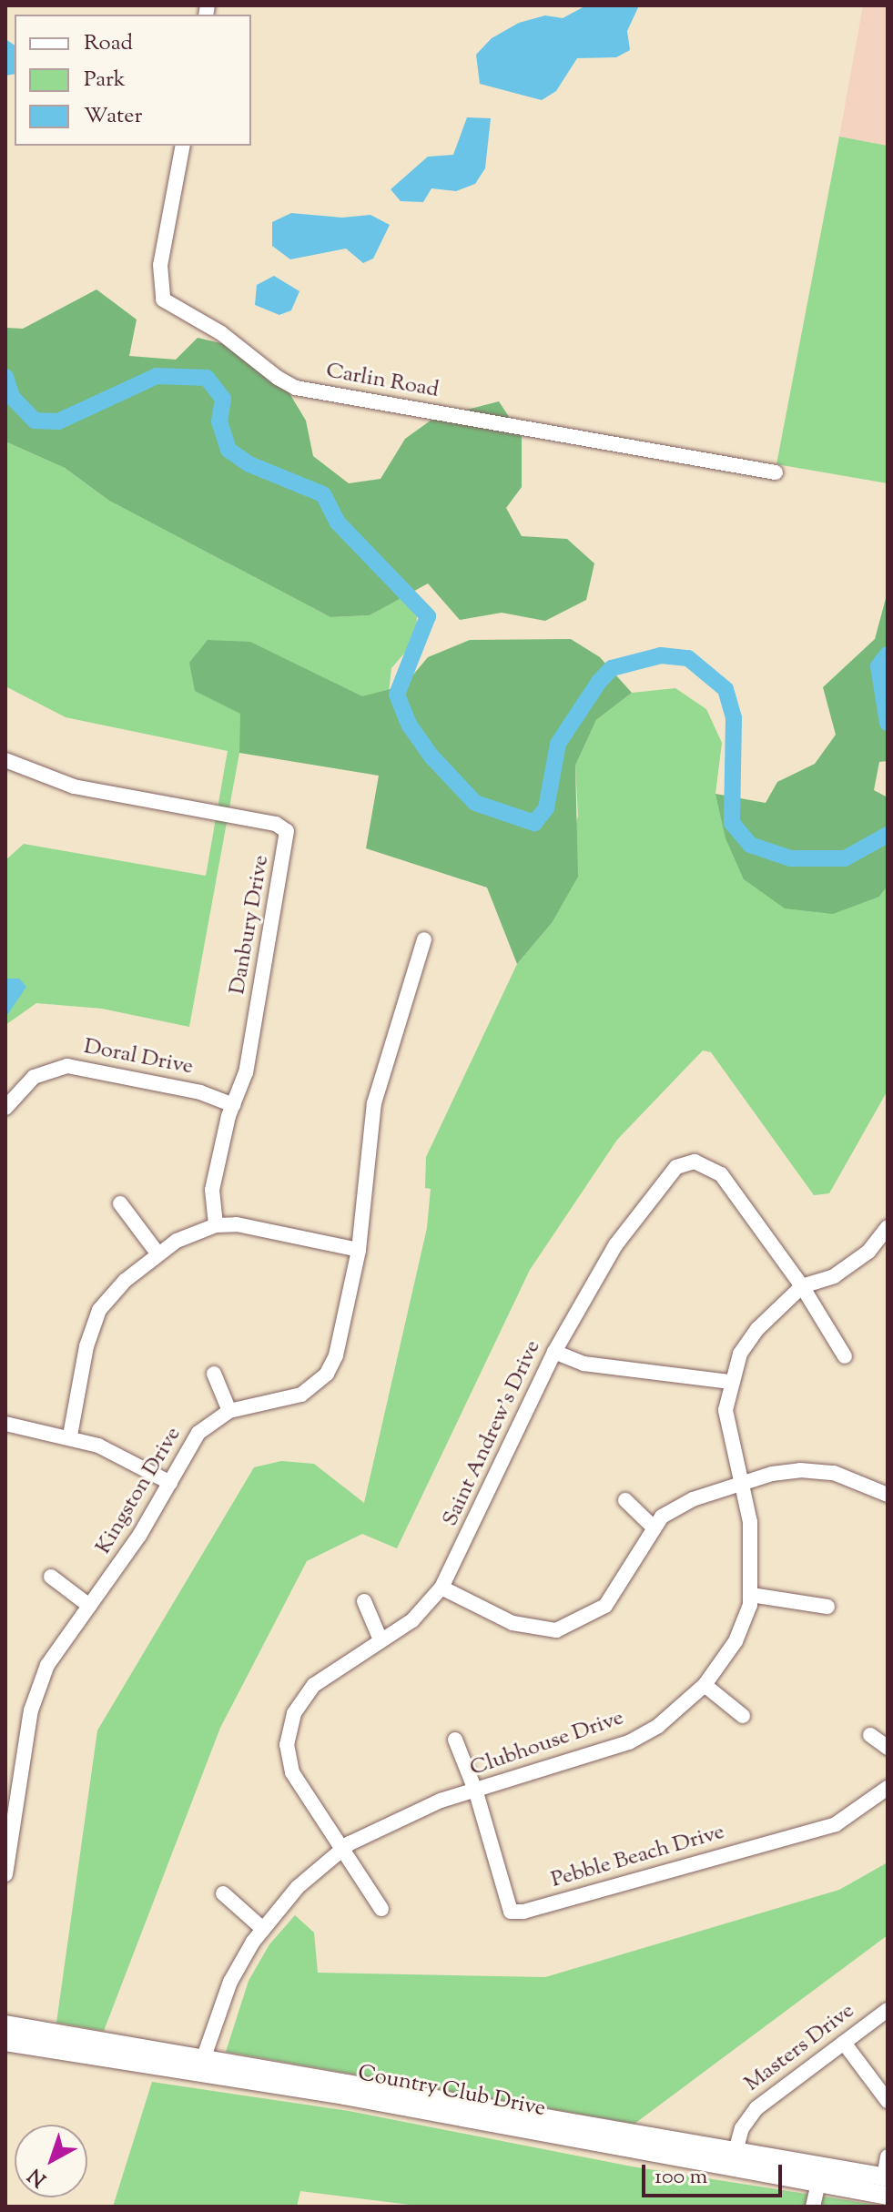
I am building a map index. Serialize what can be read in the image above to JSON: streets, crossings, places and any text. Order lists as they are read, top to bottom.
{
  "streets": {
    "main road": ["Country Club Drive"],
    "street": [
      "Carlin Road",
      "Danbury Drive",
      "Doral Drive",
      "Saint Andrew's Drive",
      "Kingston Drive",
      "Clubhouse Drive",
      "Pebble Beach Drive",
      "Masters Drive"
    ]
  },
  "crossings": [
    ["Danbury Drive", "Doral Drive"],
    ["Saint Andrew's Drive", "Clubhouse Drive"],
    ["Clubhouse Drive", "Pebble Beach Drive"],
    ["Clubhouse Drive", "Country Club Drive"],
    ["Masters Drive", "Country Club Drive"]
  ],
  "legend": ["Road", "Park", "Water"],
  "scale_bar": "100 m",
  "north": "bottom left"
}
